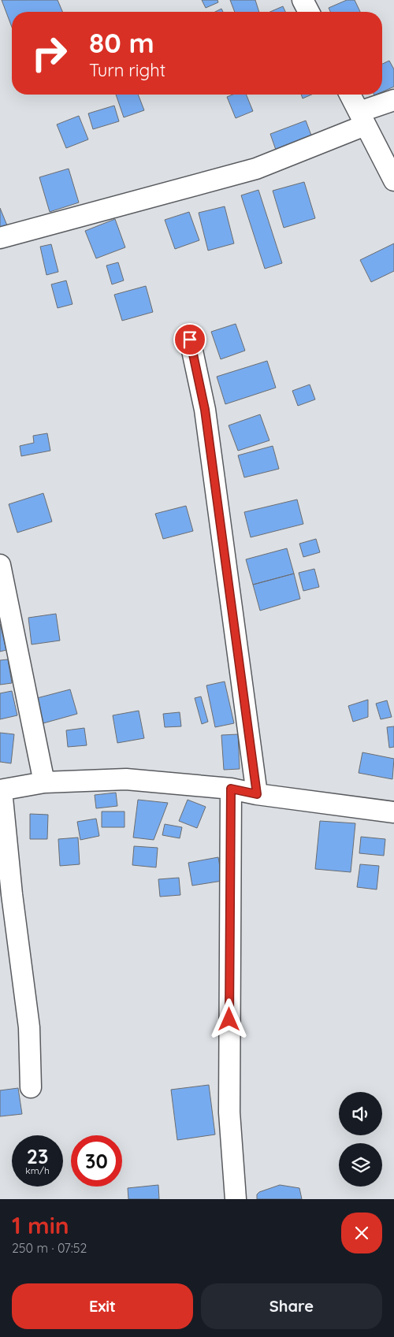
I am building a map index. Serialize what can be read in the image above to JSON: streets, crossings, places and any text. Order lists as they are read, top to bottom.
{
  "page": {
    "turn": ["80 m", "Turn right"],
    "speed": "23 km/h",
    "limit": "30",
    "heading": ["1 min", "250 m · 07:52"],
    "buttons": ["Exit", "Share"]
  }
}
